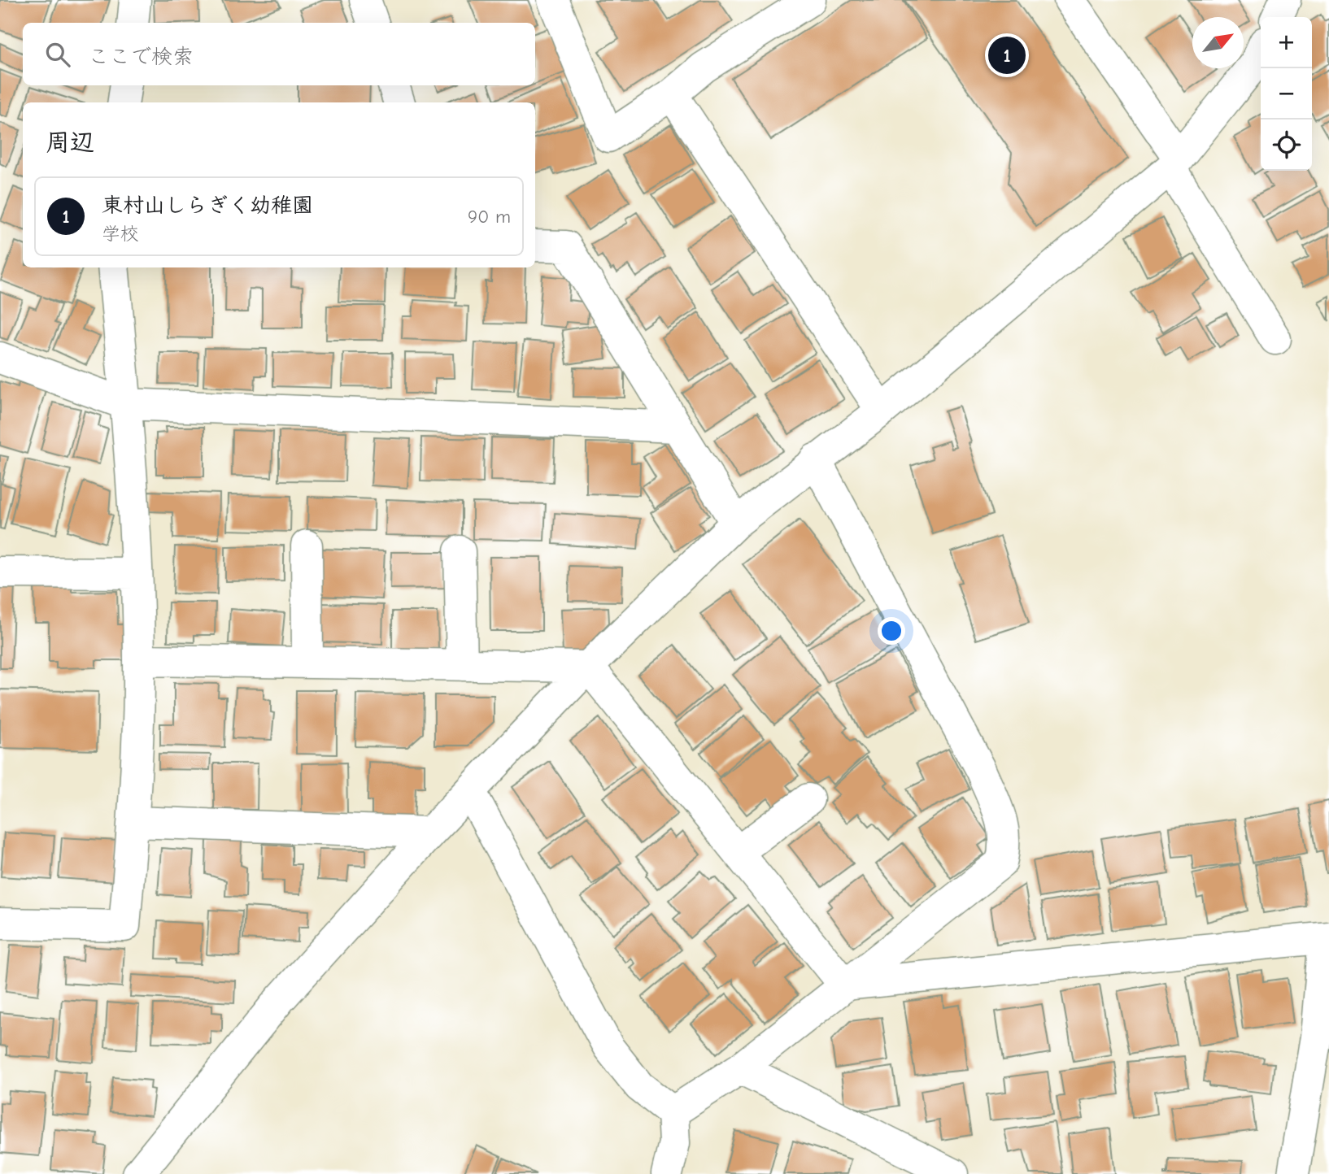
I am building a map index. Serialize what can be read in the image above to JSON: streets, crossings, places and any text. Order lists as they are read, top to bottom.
{
  "north": "top right",
  "page": {
    "map_buttons": ["+", "−"],
    "search": "ここで検索",
    "pins": "1",
    "heading": "周辺",
    "list": [
      {
        "mark": "1",
        "name": "東村山しらぎく幼稚園",
        "note": "学校",
        "value": "90 m"
      }
    ]
  }
}
